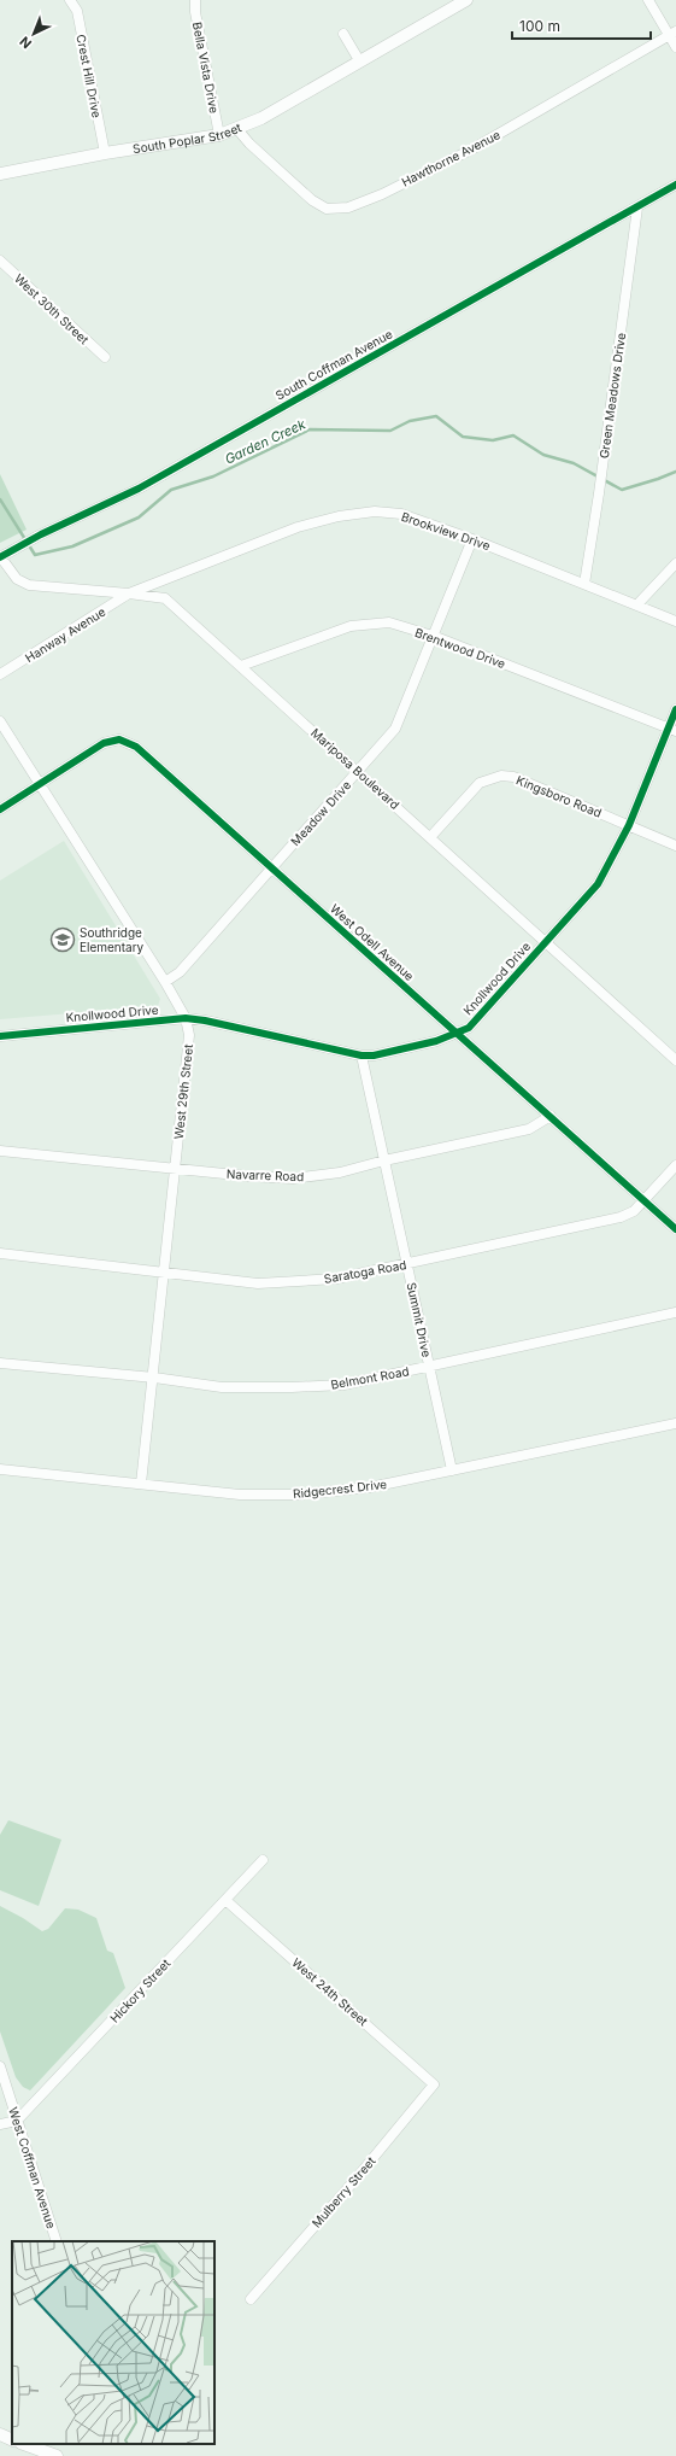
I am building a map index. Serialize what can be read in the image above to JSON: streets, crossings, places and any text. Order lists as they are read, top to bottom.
{
  "streets": {
    "main road": ["South Poplar Street"],
    "street": [
      "Bella Vista Drive",
      "Crest Hill Drive",
      "Hawthorne Avenue",
      "West 30th Street",
      "South Coffman Avenue",
      "Green Meadows Drive",
      "Brookview Drive",
      "Hanway Avenue",
      "Brentwood Drive",
      "Mariposa Boulevard",
      "Kingsboro Road",
      "Meadow Drive",
      "West Odell Avenue",
      "Knollwood Drive",
      "West 29th Street",
      "Navarre Road",
      "Saratoga Road",
      "Summit Drive",
      "Belmont Road",
      "Ridgecrest Drive",
      "Hickory Street",
      "West 24th Street",
      "West Coffman Avenue",
      "Mulberry Street"
    ]
  },
  "crossings": [
    ["Bella Vista Drive", "South Poplar Street"],
    ["Crest Hill Drive", "South Poplar Street"],
    ["South Poplar Street", "Hawthorne Avenue"],
    ["South Coffman Avenue", "Green Meadows Drive"],
    ["South Coffman Avenue", "Mariposa Boulevard"],
    ["Green Meadows Drive", "Brookview Drive"],
    ["Brookview Drive", "Hanway Avenue"],
    ["Brookview Drive", "Mariposa Boulevard"],
    ["Brookview Drive", "Meadow Drive"],
    ["Hanway Avenue", "Mariposa Boulevard"],
    ["Brentwood Drive", "Mariposa Boulevard"],
    ["Brentwood Drive", "Meadow Drive"],
    ["Brentwood Drive", "Knollwood Drive"],
    ["Mariposa Boulevard", "Kingsboro Road"],
    ["Mariposa Boulevard", "Meadow Drive"],
    ["Mariposa Boulevard", "Knollwood Drive"],
    ["Kingsboro Road", "Knollwood Drive"],
    ["Meadow Drive", "West Odell Avenue"],
    ["Meadow Drive", "West 29th Street"],
    ["West Odell Avenue", "Knollwood Drive"],
    ["West Odell Avenue", "West 29th Street"],
    ["West Odell Avenue", "Navarre Road"],
    ["West Odell Avenue", "Saratoga Road"],
    ["Knollwood Drive", "West 29th Street"],
    ["Knollwood Drive", "Summit Drive"],
    ["West 29th Street", "Navarre Road"],
    ["West 29th Street", "Saratoga Road"],
    ["West 29th Street", "Belmont Road"],
    ["West 29th Street", "Ridgecrest Drive"],
    ["Navarre Road", "Summit Drive"],
    ["Saratoga Road", "Summit Drive"],
    ["Summit Drive", "Belmont Road"],
    ["Summit Drive", "Ridgecrest Drive"],
    ["Hickory Street", "West 24th Street"],
    ["Hickory Street", "West Coffman Avenue"],
    ["West 24th Street", "Mulberry Street"]
  ],
  "water": ["Garden Creek"],
  "places": {
    "school or university": ["Southridge Elementary"]
  },
  "scale_bar": "100 m",
  "north": "bottom left"
}
